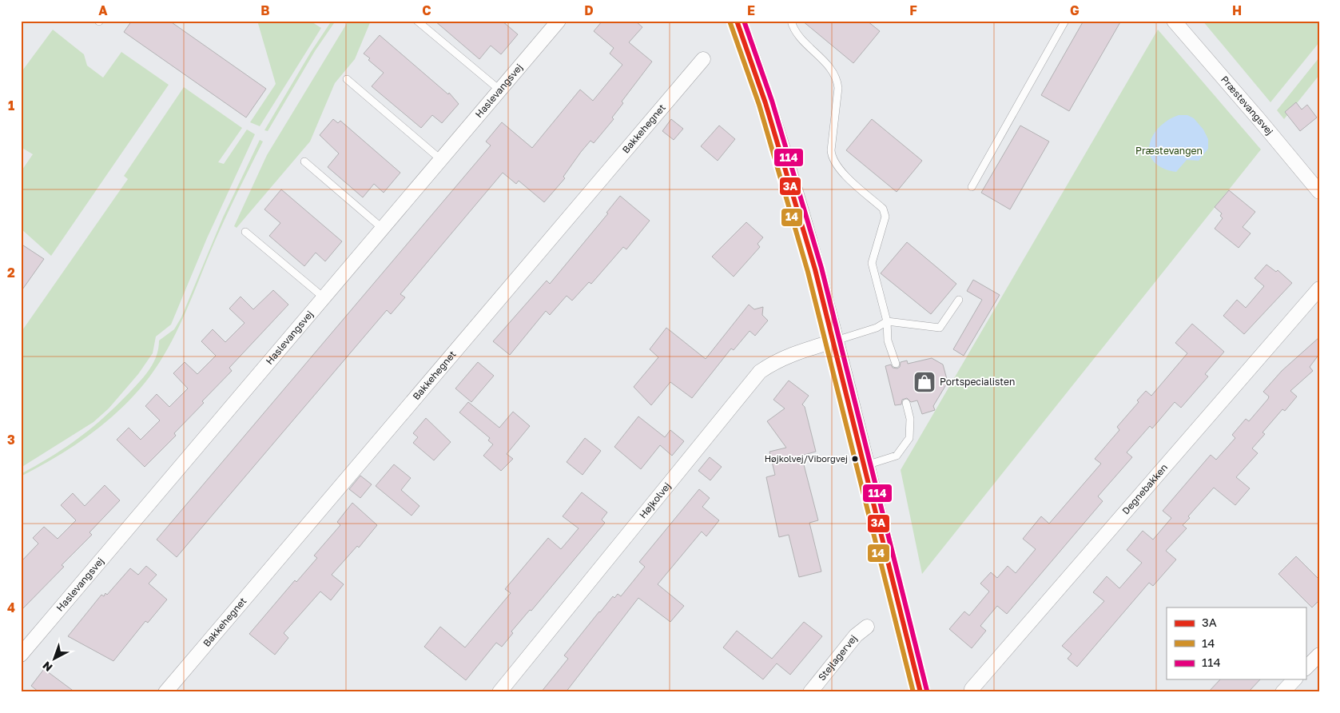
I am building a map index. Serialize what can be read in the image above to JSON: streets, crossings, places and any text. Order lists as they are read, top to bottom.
{
  "streets": {
    "street": [
      "Haslevangsvej",
      "Præstevangsvej",
      "Bakkehegnet",
      "Degnebakken",
      "Højkolvej",
      "Stejlagervej"
    ]
  },
  "parks": ["Præstevangen"],
  "places": {
    "shop": ["Portspecialisten"],
    "other": ["Højkolvej/Viborgvej"]
  },
  "lines": ["transit line 3A", "transit line 114", "transit line 14"],
  "legend": ["3A", "14", "114"],
  "north": "bottom left",
  "grid": {
    "columns": [
      "A",
      "B",
      "C",
      "D",
      "E",
      "F",
      "G",
      "H"
    ],
    "rows": [
      "1",
      "2",
      "3",
      "4"
    ]
  }
}
